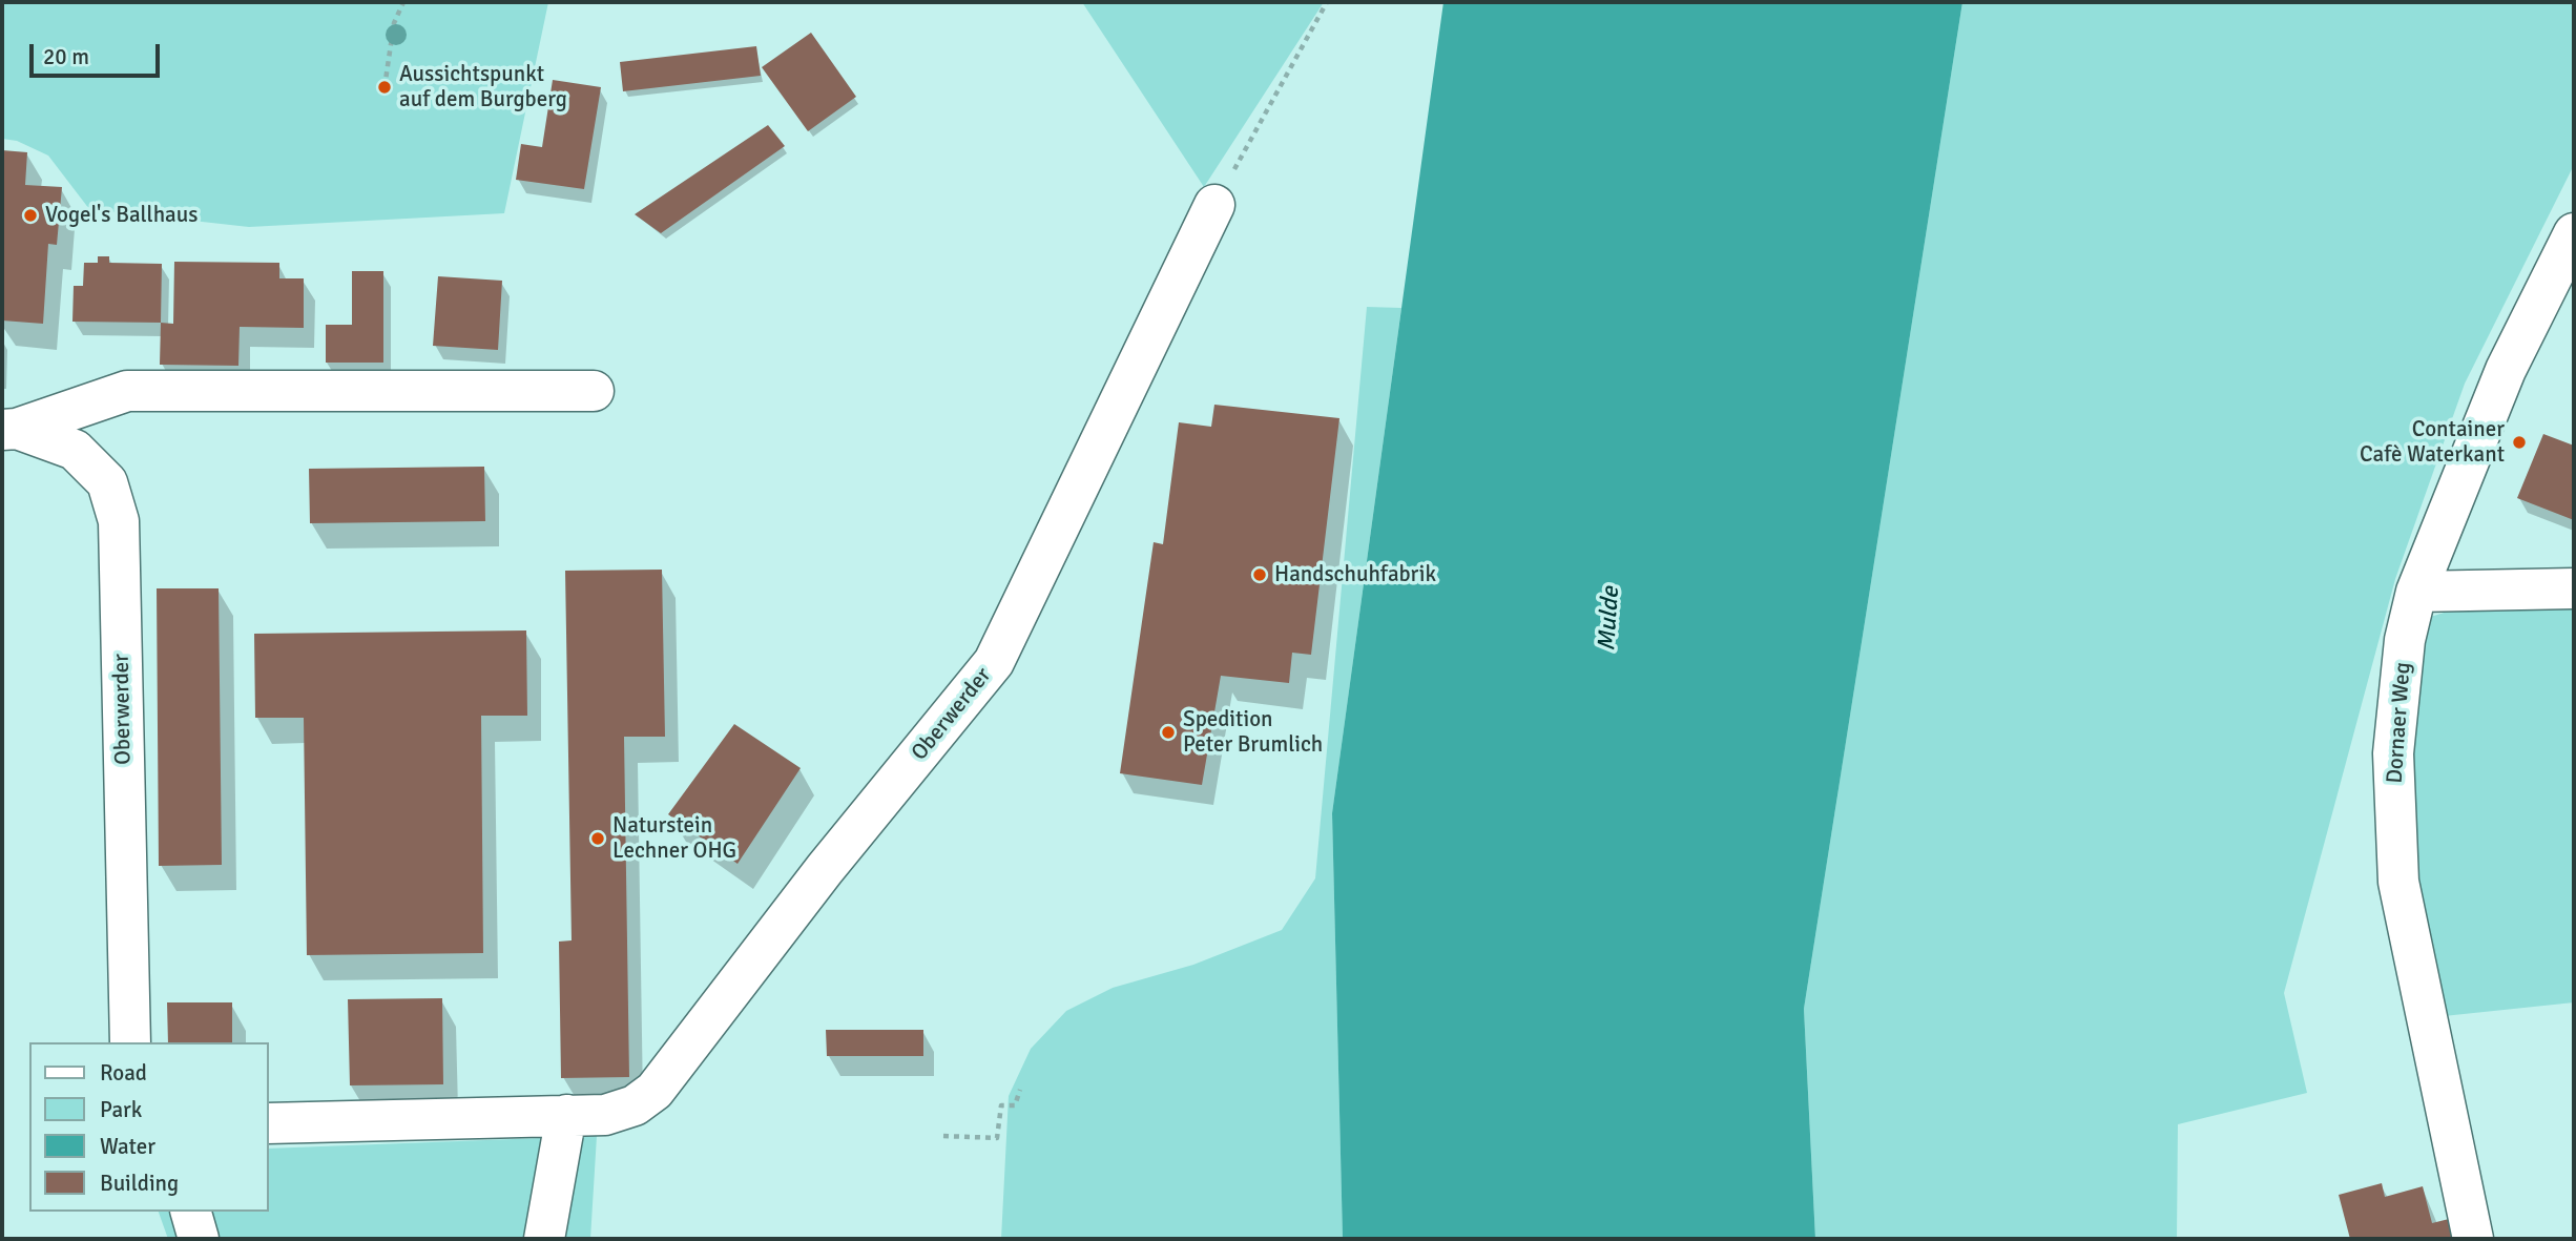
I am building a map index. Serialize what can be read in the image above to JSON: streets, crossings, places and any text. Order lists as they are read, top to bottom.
{
  "streets": {
    "street": ["Oberwerder", "Dornaer Weg"]
  },
  "water": ["Mulde"],
  "places": [
    "Aussichtspunkt auf dem Burgberg",
    "Vogel's Ballhaus",
    "Container Cafè Waterkant",
    "Handschuhfabrik",
    "Spedition Peter Brumlich",
    "Naturstein Lechner OHG"
  ],
  "legend": [
    "Road",
    "Park",
    "Water",
    "Building"
  ],
  "scale_bar": "20 m"
}
